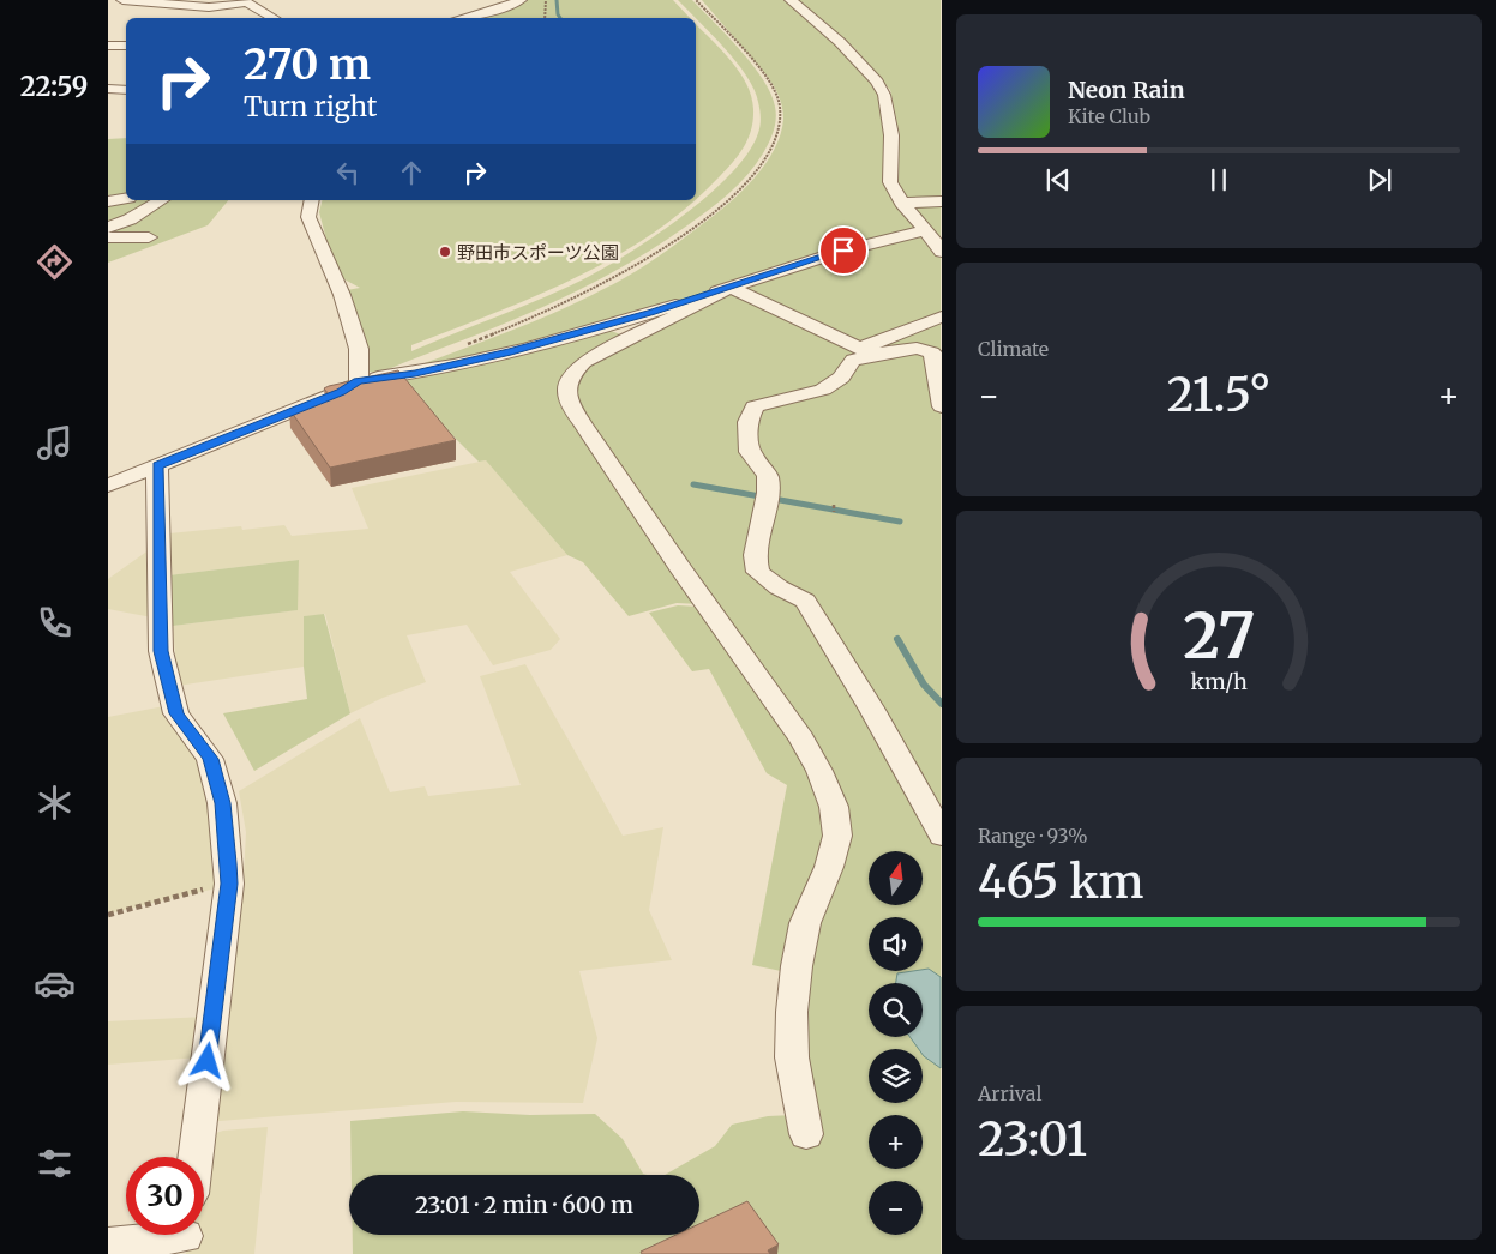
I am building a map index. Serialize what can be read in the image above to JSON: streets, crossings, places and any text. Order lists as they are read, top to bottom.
{
  "places": ["野田市スポーツ公園"],
  "north": "top",
  "page": {
    "tabs": "22:59",
    "turn": ["270 m", "Turn right"],
    "song": ["Neon Rain", "Kite Club"],
    "tile": [
      "Climate",
      ["Range · 93%", "465 km"],
      ["Arrival", "23:01"]
    ],
    "heat": ["−", "21.5°", "+"],
    "map_buttons": ["+", "−"],
    "limit": "30",
    "trip": "23:01 · 2 min · 600 m",
    "gauge": ["27", "km/h"]
  }
}
